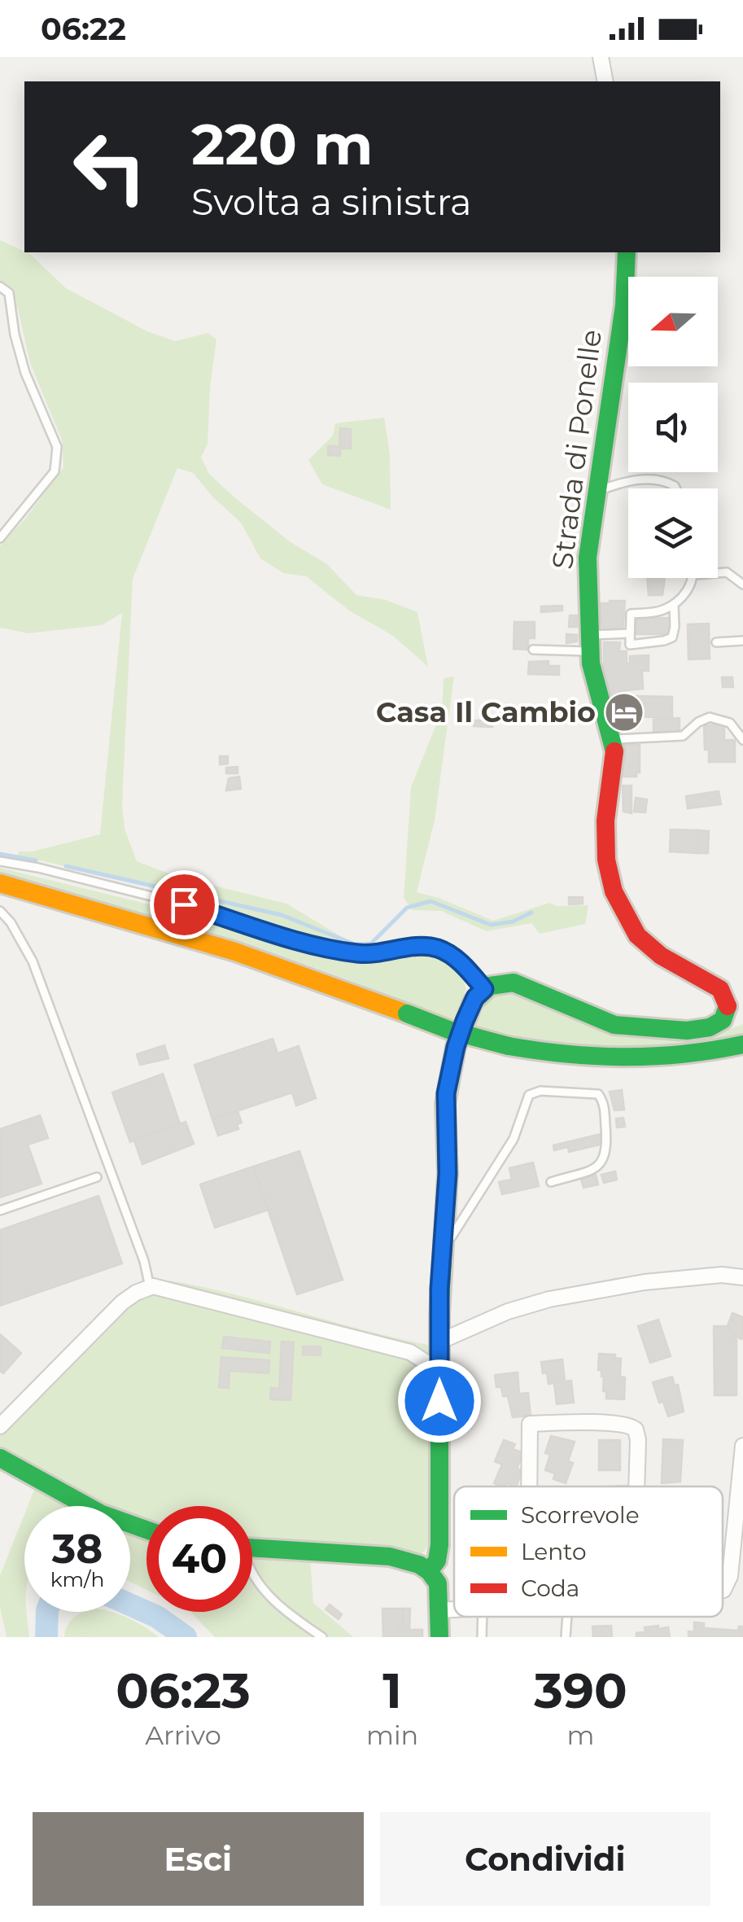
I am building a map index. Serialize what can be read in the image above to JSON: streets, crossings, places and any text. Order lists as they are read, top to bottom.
{
  "streets": {
    "street": ["Strada di Ponelle"]
  },
  "places": {
    "hotel": ["Casa Il Cambio"]
  },
  "legend": ["Scorrevole", "Lento", "Coda"],
  "north": "left",
  "page": {
    "status": "06:22",
    "turn": ["220 m", "Svolta a sinistra"],
    "speed": "38 km/h",
    "limit": "40",
    "eta": [
      "06:23",
      "Arrivo",
      "1",
      "min",
      "390",
      "m"
    ],
    "buttons": ["Esci", "Condividi"]
  }
}
